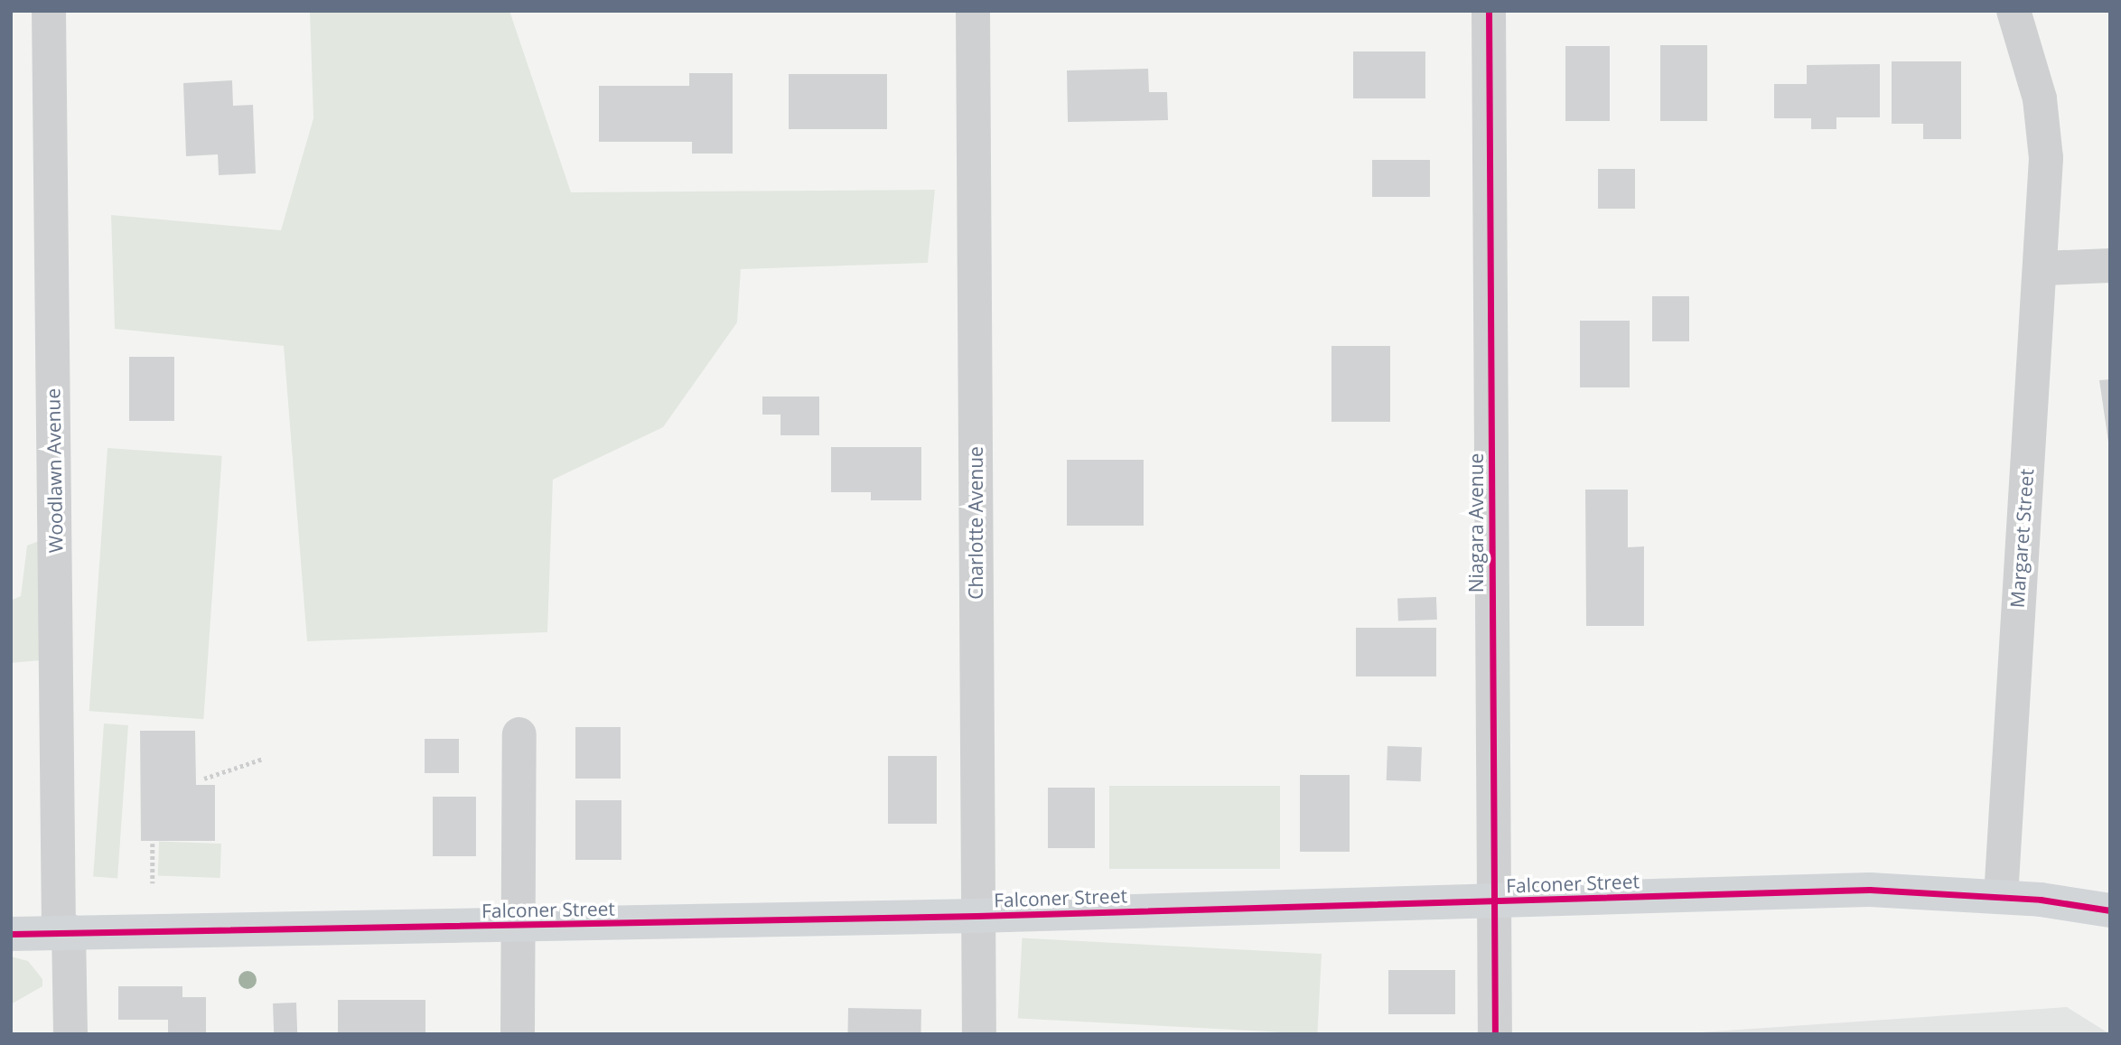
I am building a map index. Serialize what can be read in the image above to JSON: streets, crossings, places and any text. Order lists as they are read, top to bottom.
{
  "streets": {
    "street": [
      "Woodlawn Avenue",
      "Charlotte Avenue",
      "Niagara Avenue",
      "Margaret Street",
      "Falconer Street"
    ]
  },
  "crossings": [
    ["Woodlawn Avenue", "Falconer Street"],
    ["Charlotte Avenue", "Falconer Street"],
    ["Niagara Avenue", "Falconer Street"],
    ["Margaret Street", "Falconer Street"]
  ]
}
